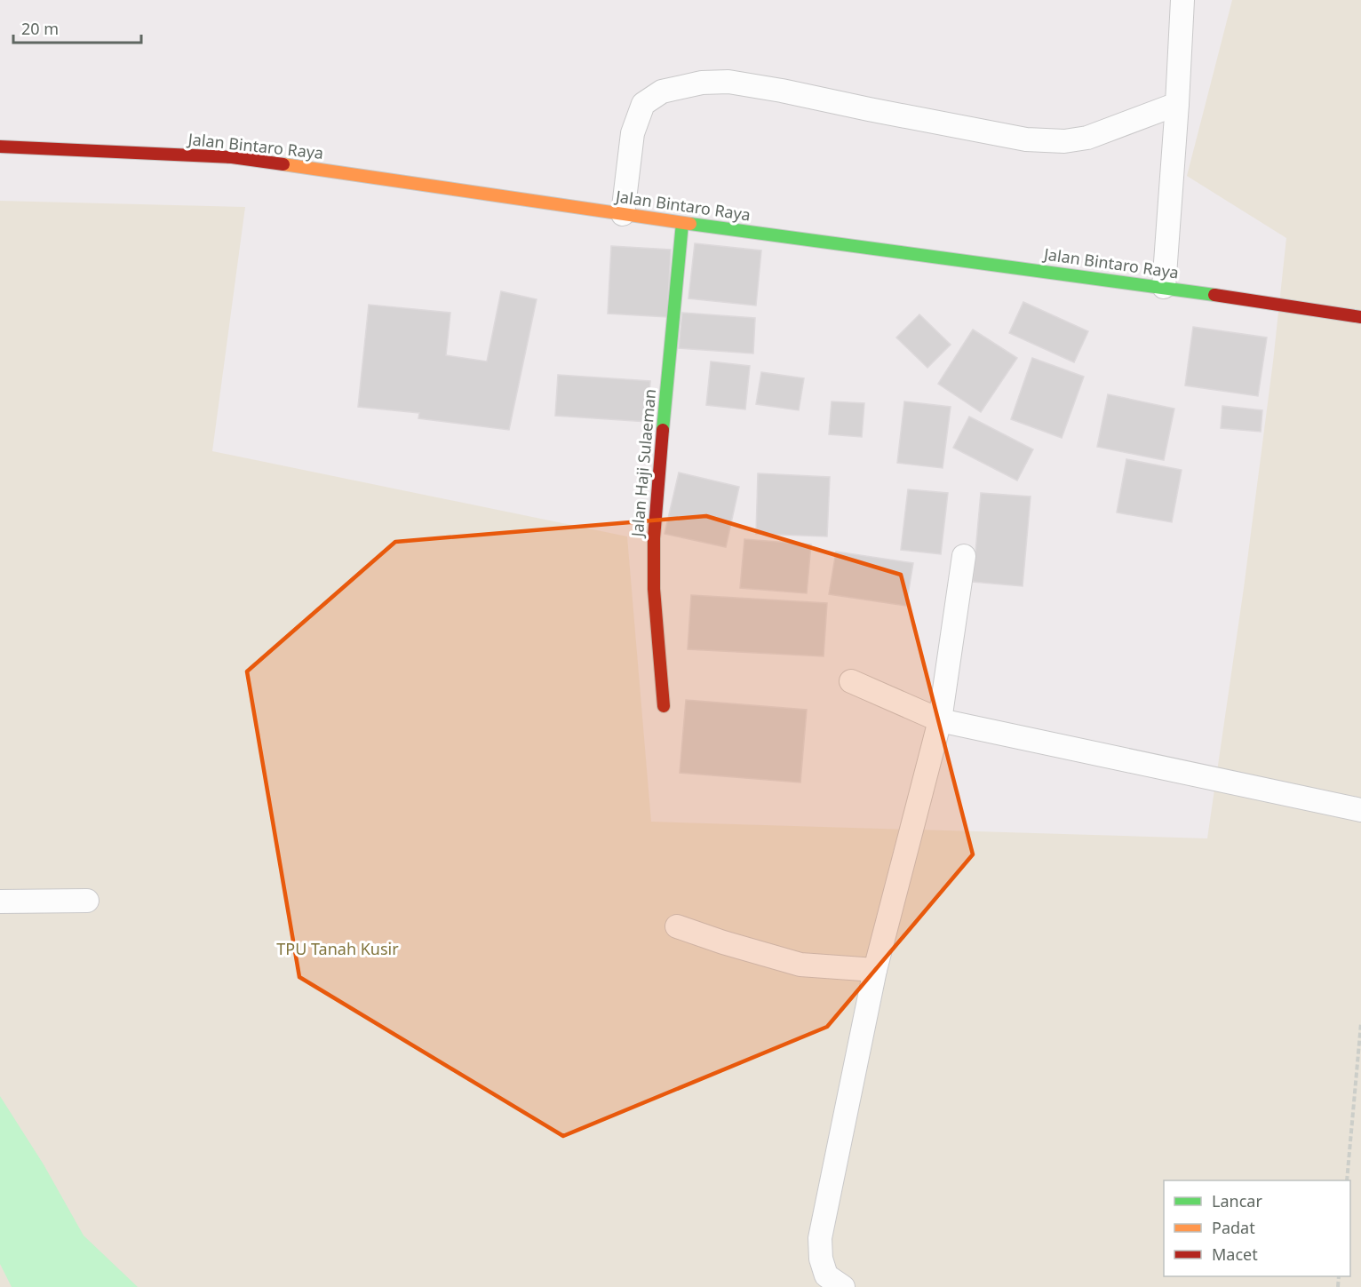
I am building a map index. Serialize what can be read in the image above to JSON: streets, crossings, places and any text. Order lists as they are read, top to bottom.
{
  "streets": {
    "main road": ["Jalan Bintaro Raya", "Jalan Haji Sulaeman"]
  },
  "crossings": [
    ["Jalan Bintaro Raya", "Jalan Haji Sulaeman"]
  ],
  "parks": ["TPU Tanah Kusir"],
  "legend": ["Lancar", "Padat", "Macet"],
  "scale_bar": "20 m"
}
